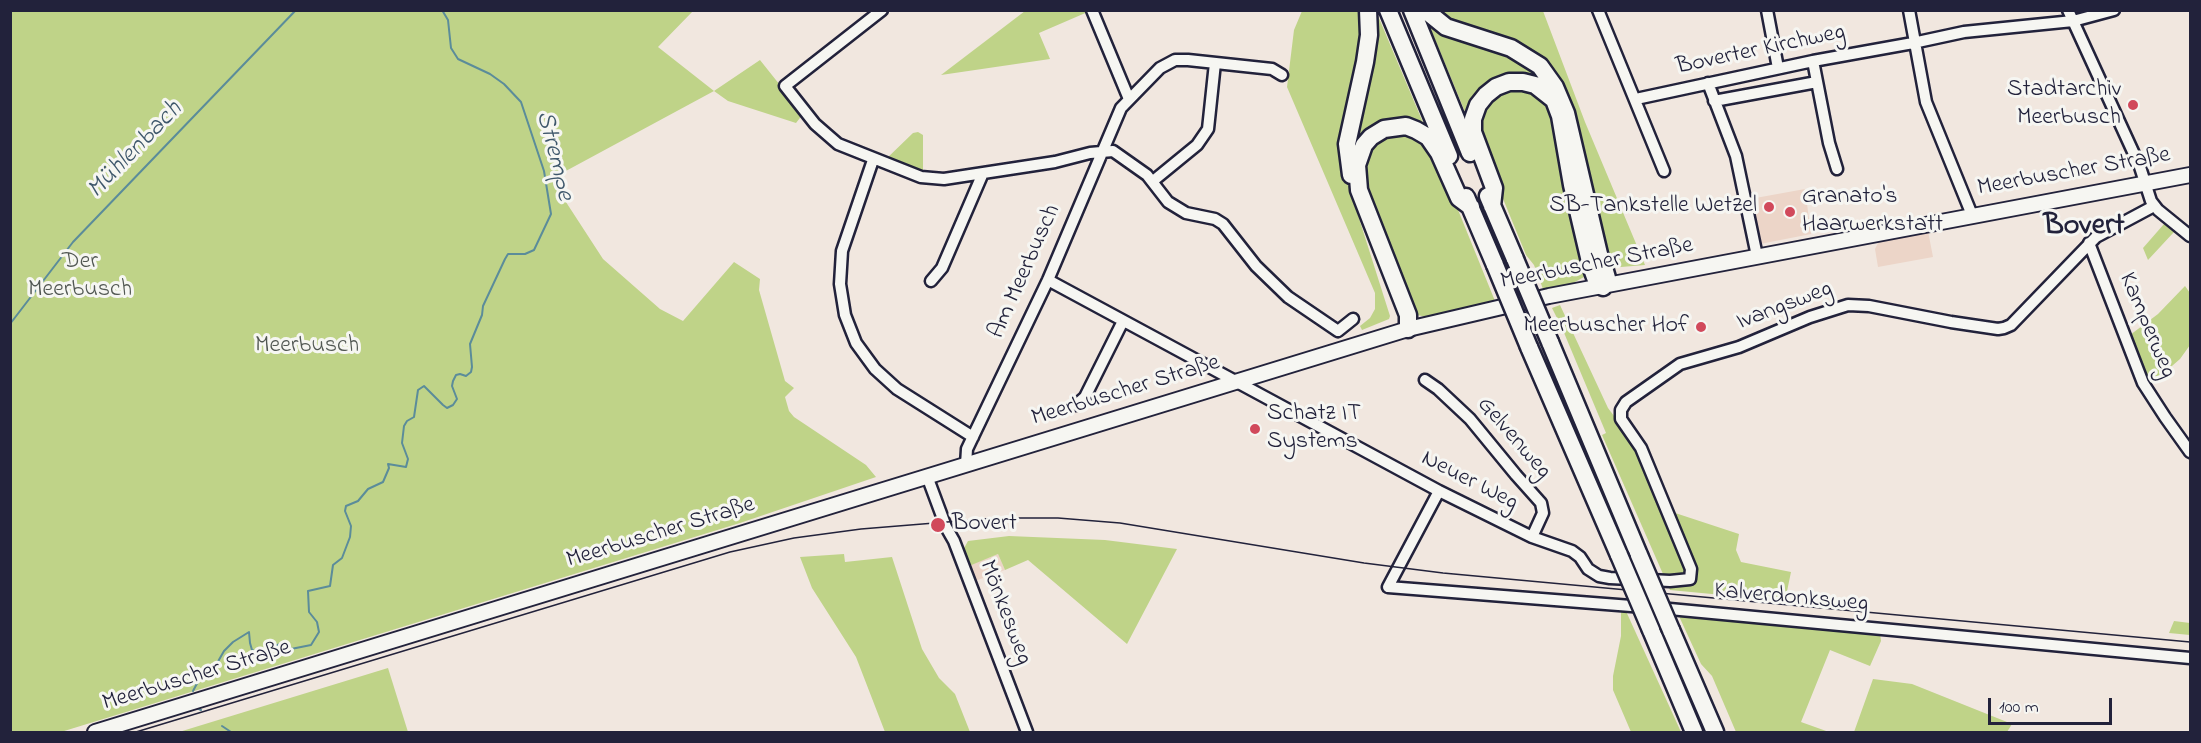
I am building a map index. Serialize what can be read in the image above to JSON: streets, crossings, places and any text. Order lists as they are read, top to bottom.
{
  "streets": {
    "main road": ["Meerbuscher Straße"],
    "street": [
      "Boverter Kirchweg",
      "Am Meerbusch",
      "Ivangsweg",
      "Kamperweg",
      "Gelvenweg",
      "Neuer Weg",
      "Kalverdonksweg",
      "Mönkesweg"
    ]
  },
  "crossings": [
    ["Meerbuscher Straße", "Am Meerbusch"],
    ["Meerbuscher Straße", "Neuer Weg"],
    ["Meerbuscher Straße", "Mönkesweg"],
    ["Am Meerbusch", "Neuer Weg"],
    ["Ivangsweg", "Kamperweg"],
    ["Ivangsweg", "Neuer Weg"],
    ["Gelvenweg", "Neuer Weg"],
    ["Neuer Weg", "Kalverdonksweg"]
  ],
  "districts": ["Bovert"],
  "water": ["Mühlenbach", "Strempe"],
  "parks": ["Der Meerbusch", "Meerbusch"],
  "places": [
    "Stadtarchiv Meerbusch",
    "SB-Tankstelle Wetzel",
    "Granato's Haarwerkstatt",
    "Meerbuscher Hof",
    "Schatz IT Systems",
    "Bovert"
  ],
  "scale_bar": "100 m"
}
